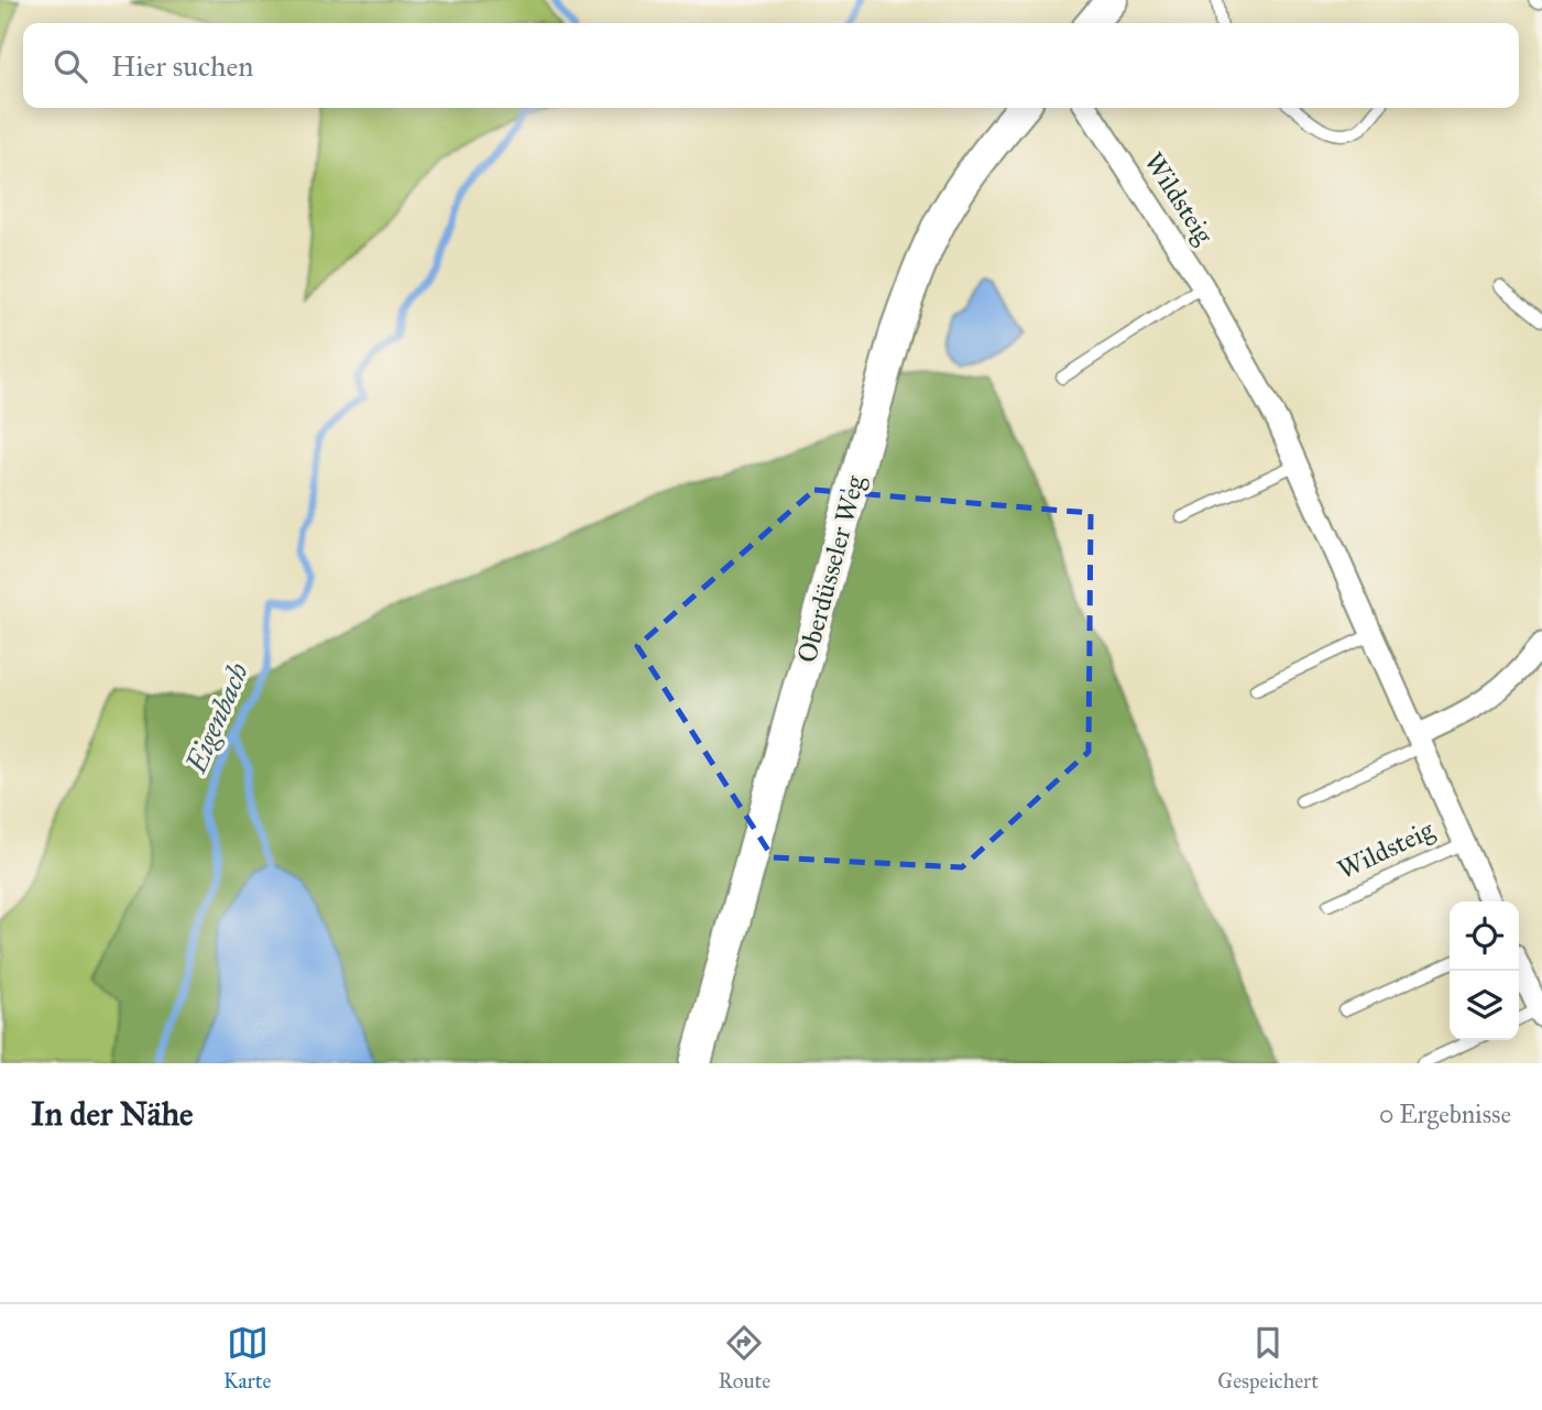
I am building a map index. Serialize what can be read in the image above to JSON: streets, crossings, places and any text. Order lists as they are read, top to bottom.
{
  "streets": {
    "street": ["Wildsteig", "Oberdüsseler Weg"]
  },
  "water": ["Eigenbach"],
  "page": {
    "search": "Hier suchen",
    "heading": ["In der Nähe", "0 Ergebnisse"],
    "nav": ["Karte", "Route", "Gespeichert"]
  }
}
